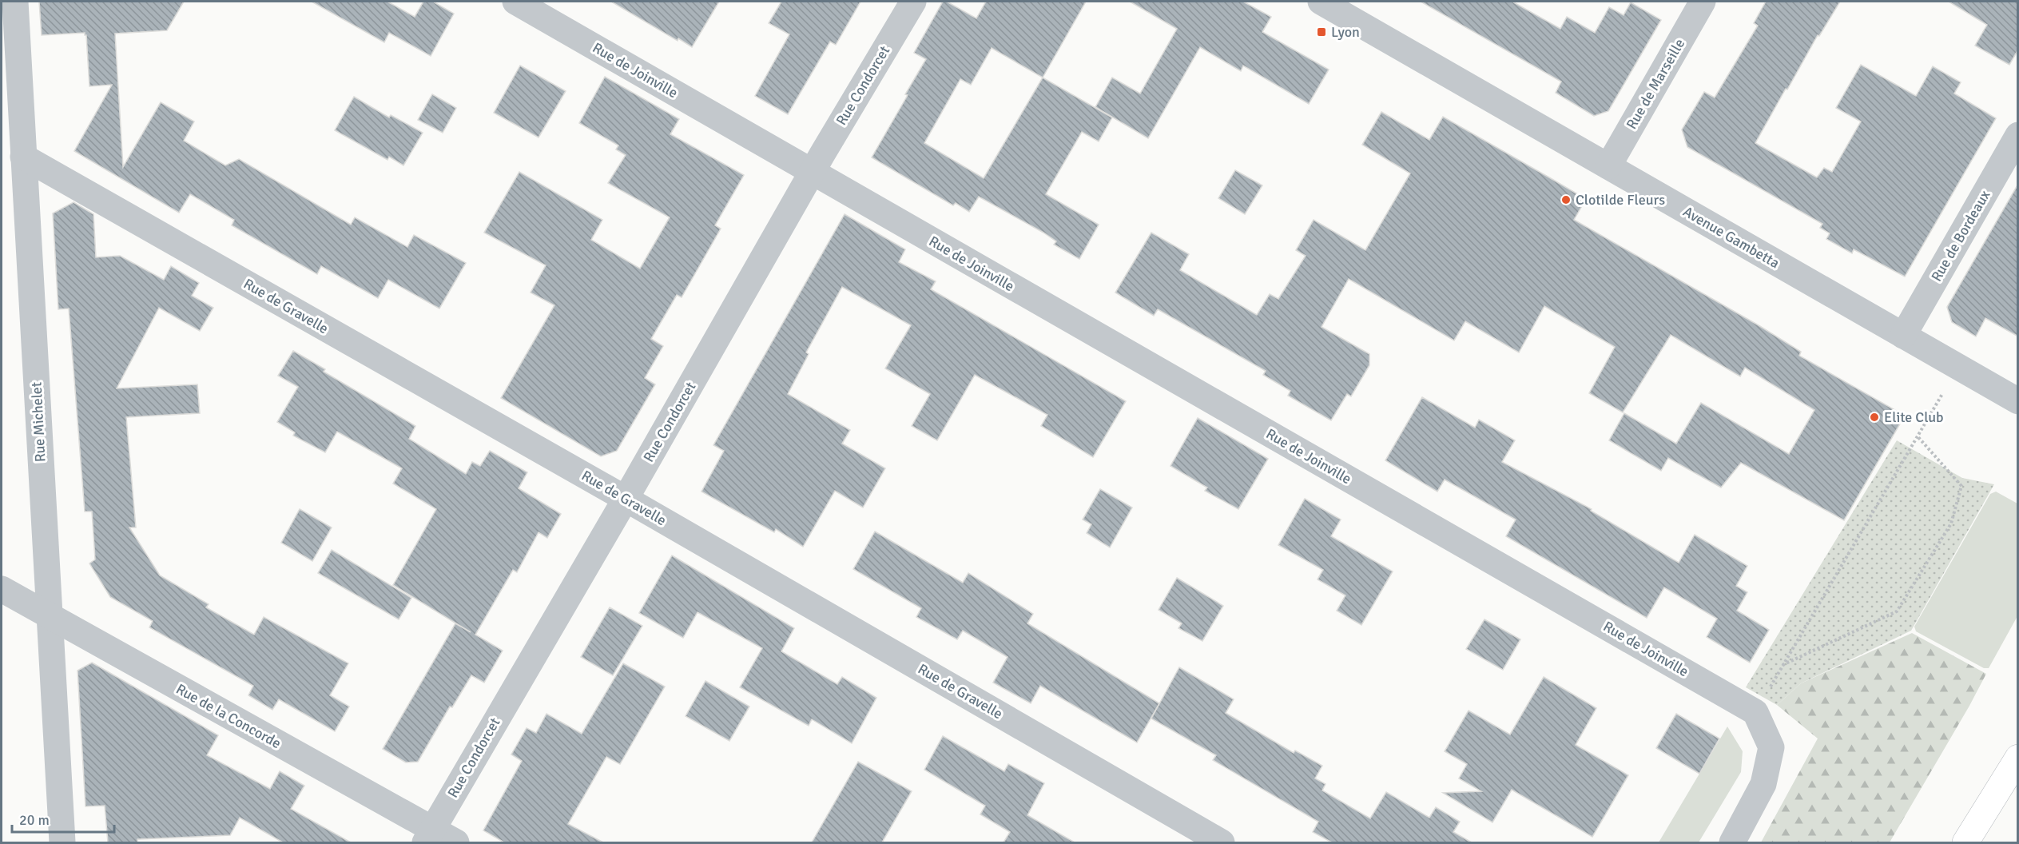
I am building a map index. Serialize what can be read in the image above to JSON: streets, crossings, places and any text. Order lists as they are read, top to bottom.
{
  "streets": {
    "street": [
      "Rue de Joinville",
      "Rue de Marseille",
      "Rue Condorcet",
      "Rue de Bordeaux",
      "Avenue Gambetta",
      "Rue de Gravelle",
      "Rue Michelet",
      "Rue de la Concorde"
    ]
  },
  "crossings": [
    ["Rue de Joinville", "Rue Condorcet"],
    ["Rue de Marseille", "Avenue Gambetta"],
    ["Rue Condorcet", "Rue de Gravelle"],
    ["Rue Condorcet", "Rue de la Concorde"],
    ["Rue de Bordeaux", "Avenue Gambetta"],
    ["Rue de Gravelle", "Rue Michelet"],
    ["Rue Michelet", "Rue de la Concorde"]
  ],
  "places": {
    "transit": ["Lyon"],
    "other": ["Clotilde Fleurs", "Elite Club"]
  },
  "scale_bar": "20 m"
}
